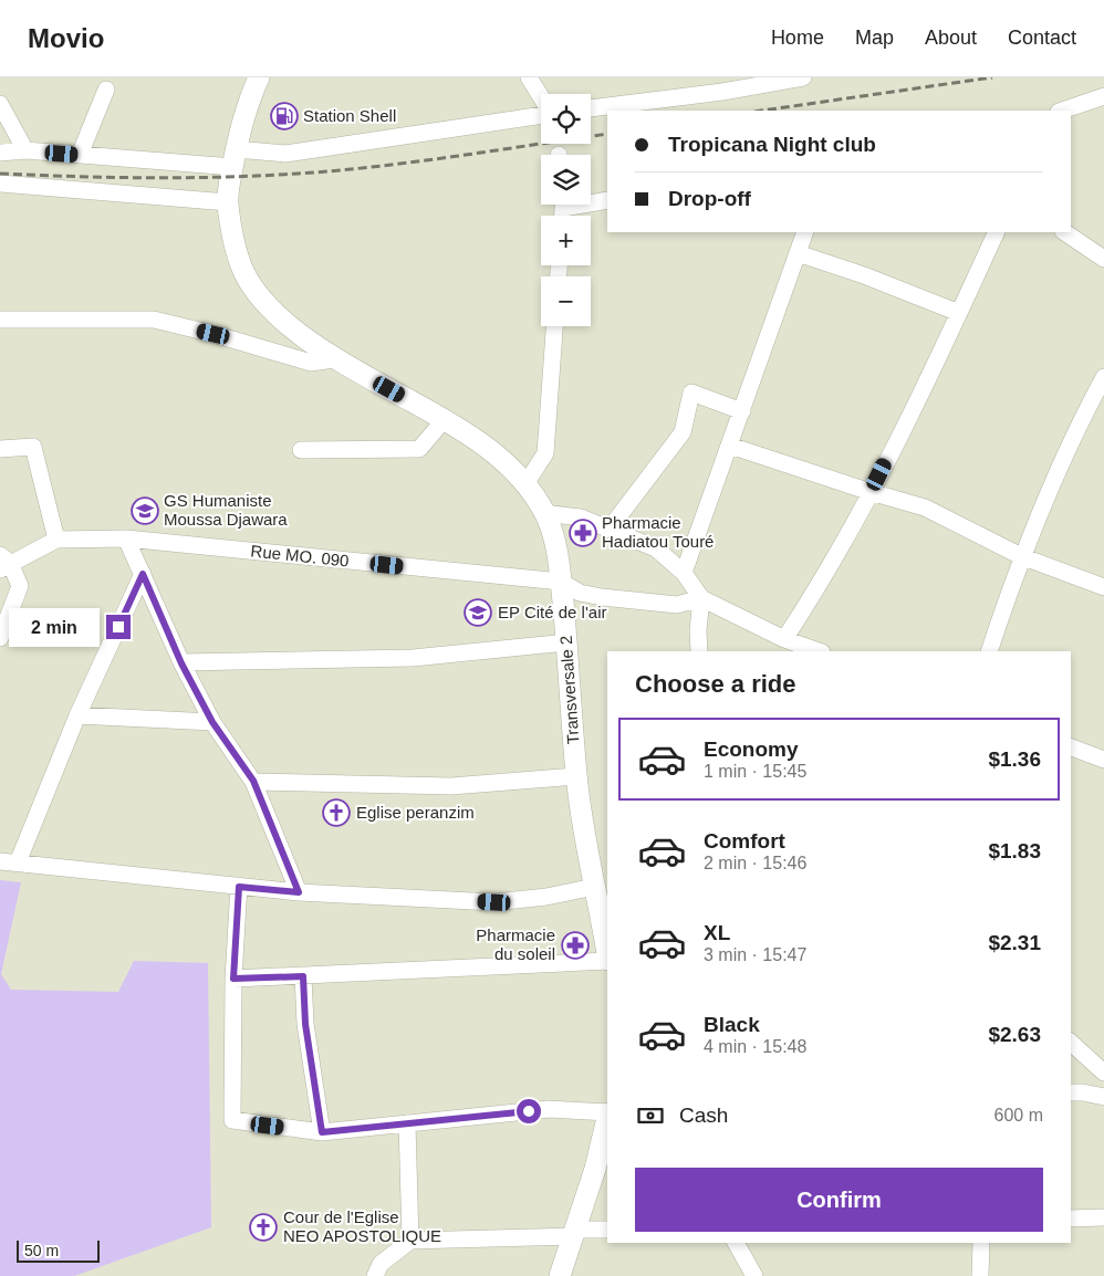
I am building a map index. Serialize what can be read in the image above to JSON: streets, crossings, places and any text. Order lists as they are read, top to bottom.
{
  "streets": {
    "main road": ["Transversale 2"],
    "street": ["Rue MO. 090"]
  },
  "crossings": [
    ["Rue MO. 090", "Transversale 2"]
  ],
  "places": {
    "fuel station": ["Station Shell"],
    "school or university": ["GS Humaniste Moussa Djawara", "EP Cité de l'air"],
    "pharmacy": ["Pharmacie Hadiatou Touré", "Pharmacie du soleil"],
    "church": ["Eglise peranzim", "Cour de l'Eglise NEO APOSTOLIQUE"]
  },
  "scale_bar": "50 m",
  "page": {
    "header": "Movio",
    "nav": [
      "Home",
      "Map",
      "About",
      "Contact"
    ],
    "map_buttons": ["+", "−"],
    "banner": ["Tropicana Night club", "Drop-off"],
    "bubble": "2 min",
    "heading": "Choose a ride",
    "list": [
      {
        "name": "Economy",
        "note": "1 min · 15:45",
        "value": "$1.36"
      },
      {
        "name": "Comfort",
        "note": "2 min · 15:46",
        "value": "$1.83"
      },
      {
        "name": "XL",
        "note": "3 min · 15:47",
        "value": "$2.31"
      },
      {
        "name": "Black",
        "note": "4 min · 15:48",
        "value": "$2.63"
      }
    ],
    "pay": ["Cash", "600 m"],
    "buttons": "Confirm",
    "scale": "50 m"
  }
}
